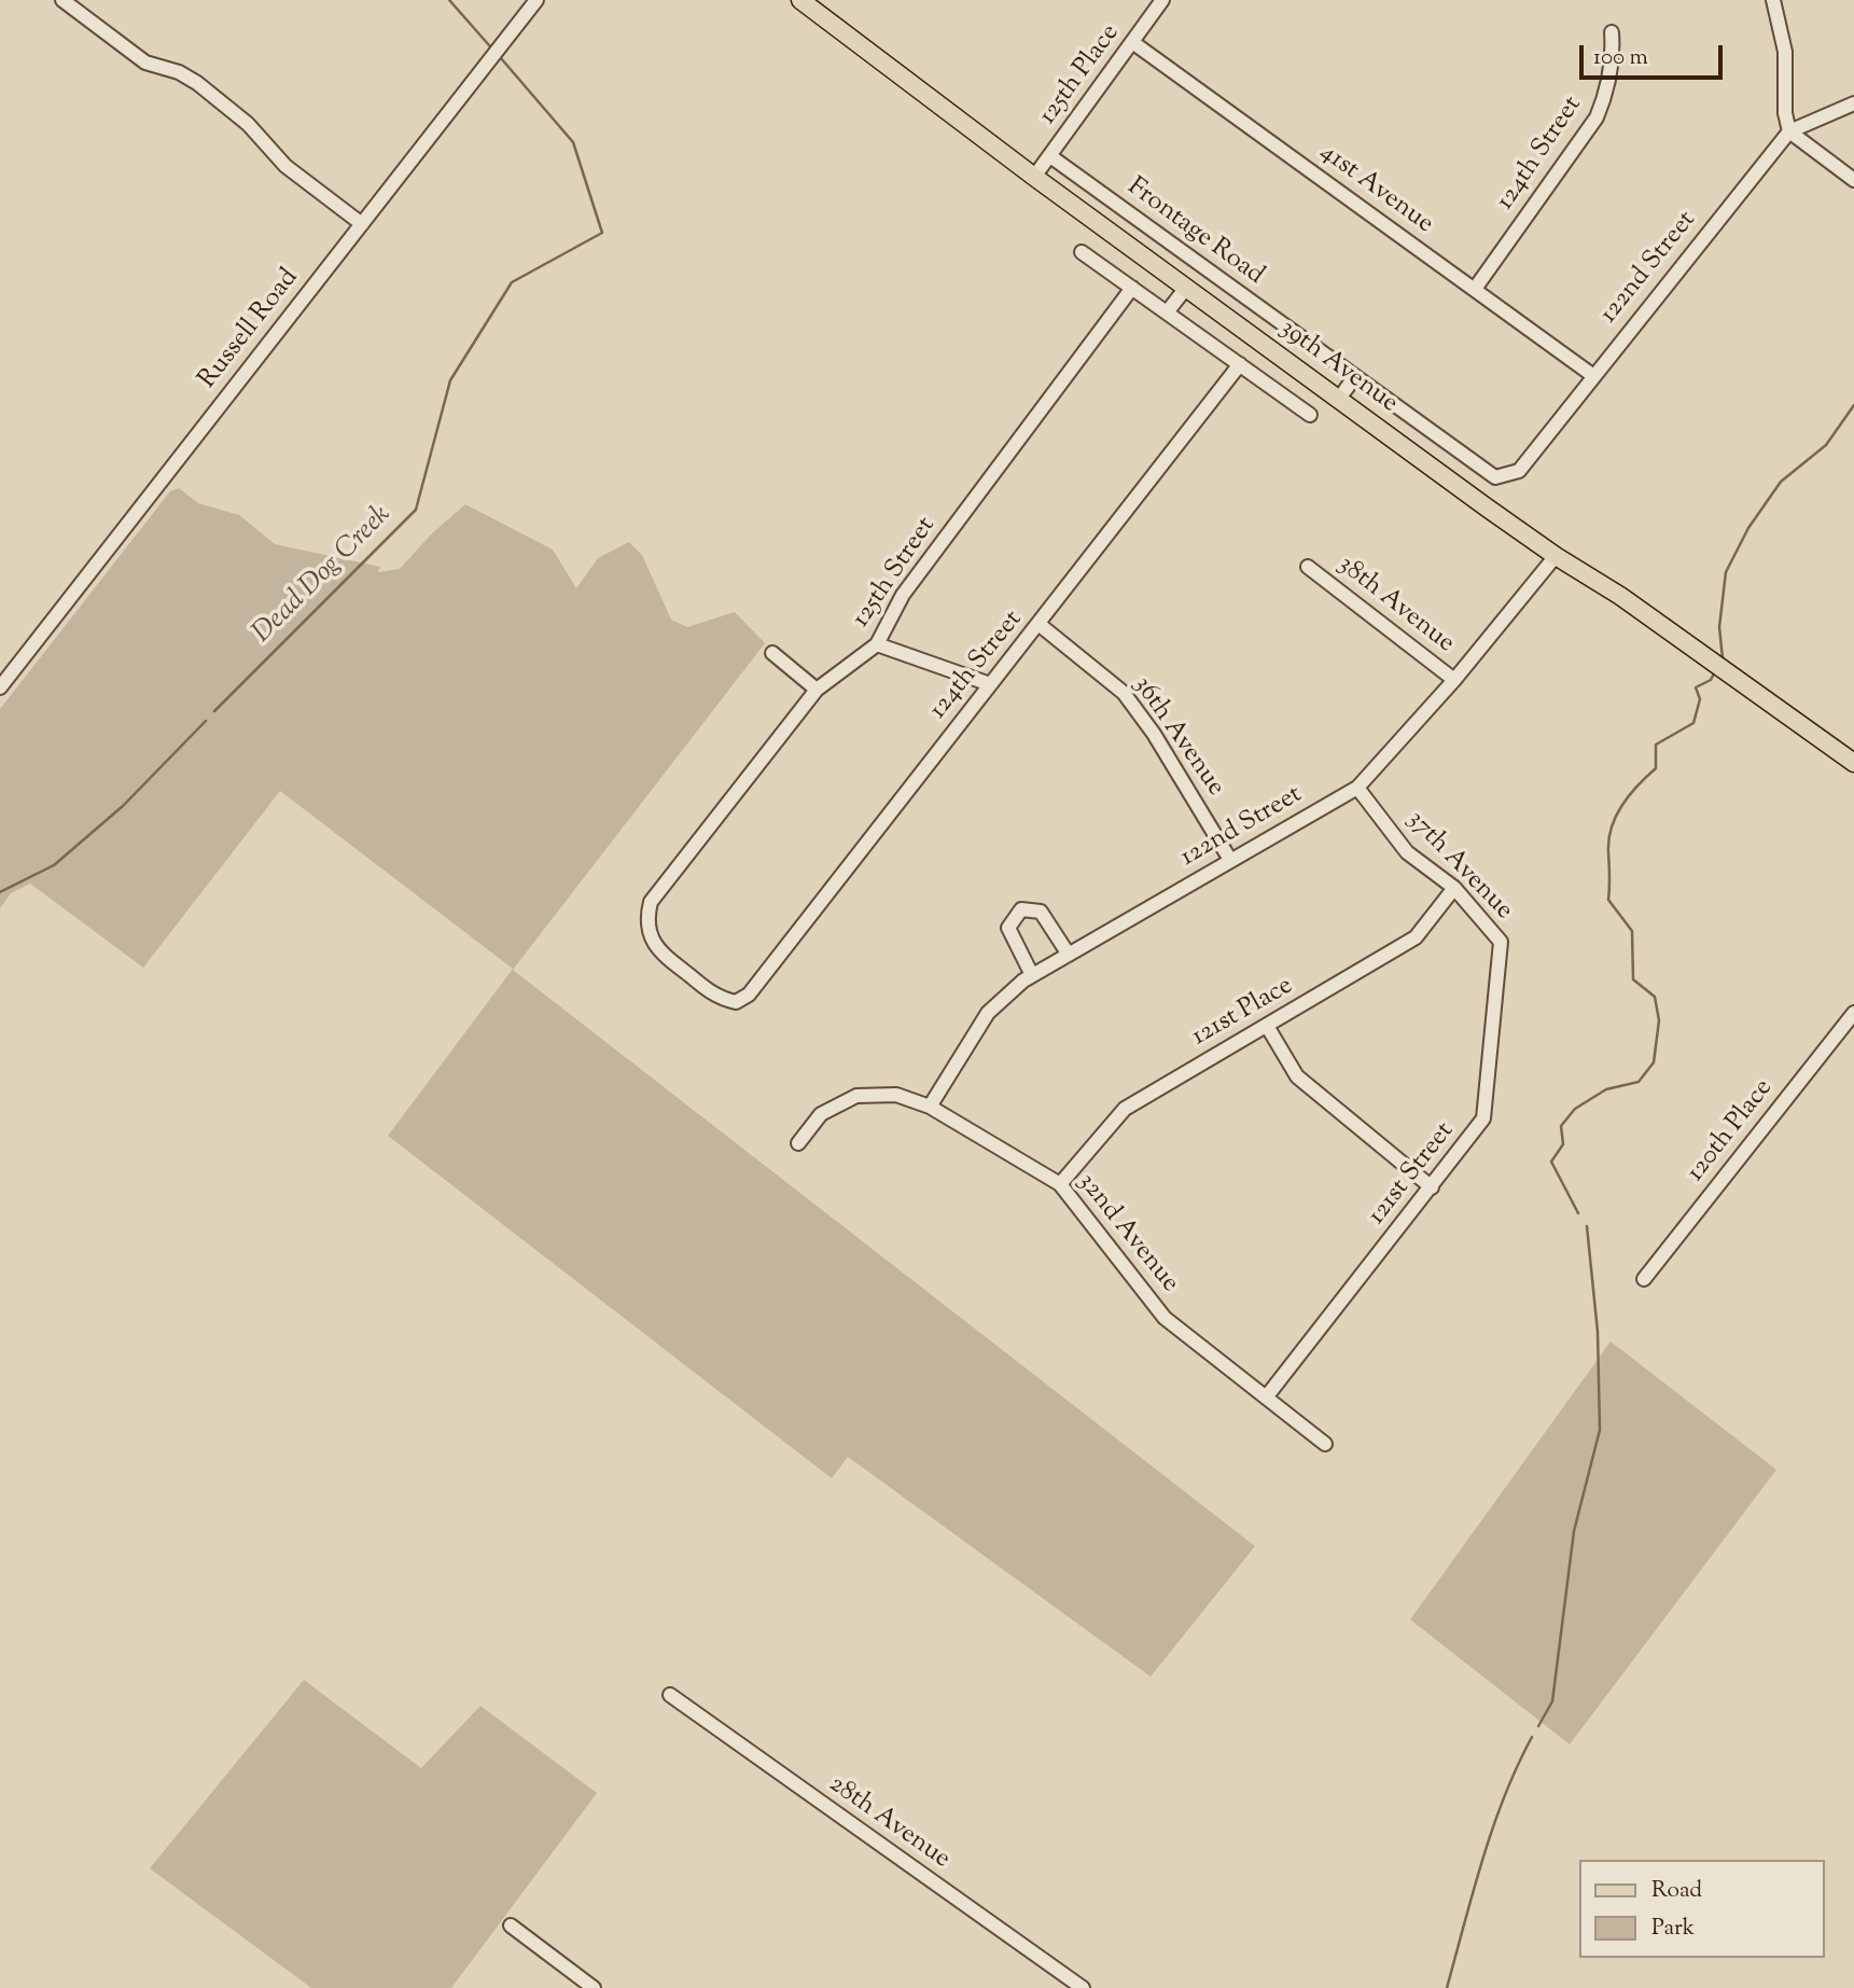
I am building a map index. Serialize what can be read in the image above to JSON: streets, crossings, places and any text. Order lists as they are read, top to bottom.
{
  "streets": {
    "main road": ["39th Avenue"],
    "street": [
      "125th Place",
      "124th Street",
      "41st Avenue",
      "Frontage Road",
      "122nd Street",
      "Russell Road",
      "125th Street",
      "38th Avenue",
      "36th Avenue",
      "37th Avenue",
      "121st Place",
      "120th Place",
      "121st Street",
      "32nd Avenue",
      "28th Avenue"
    ]
  },
  "crossings": [
    ["125th Place", "41st Avenue"],
    ["125th Place", "Frontage Road"],
    ["125th Place", "39th Avenue"],
    ["124th Street", "41st Avenue"],
    ["124th Street", "39th Avenue"],
    ["124th Street", "125th Street"],
    ["124th Street", "36th Avenue"],
    ["41st Avenue", "122nd Street"],
    ["Frontage Road", "122nd Street"],
    ["122nd Street", "39th Avenue"],
    ["122nd Street", "38th Avenue"],
    ["122nd Street", "36th Avenue"],
    ["122nd Street", "37th Avenue"],
    ["122nd Street", "32nd Avenue"],
    ["39th Avenue", "125th Street"],
    ["37th Avenue", "121st Place"],
    ["37th Avenue", "121st Street"],
    ["121st Place", "32nd Avenue"],
    ["121st Street", "32nd Avenue"]
  ],
  "water": ["Dead Dog Creek"],
  "legend": ["Road", "Park"],
  "scale_bar": "100 m"
}
